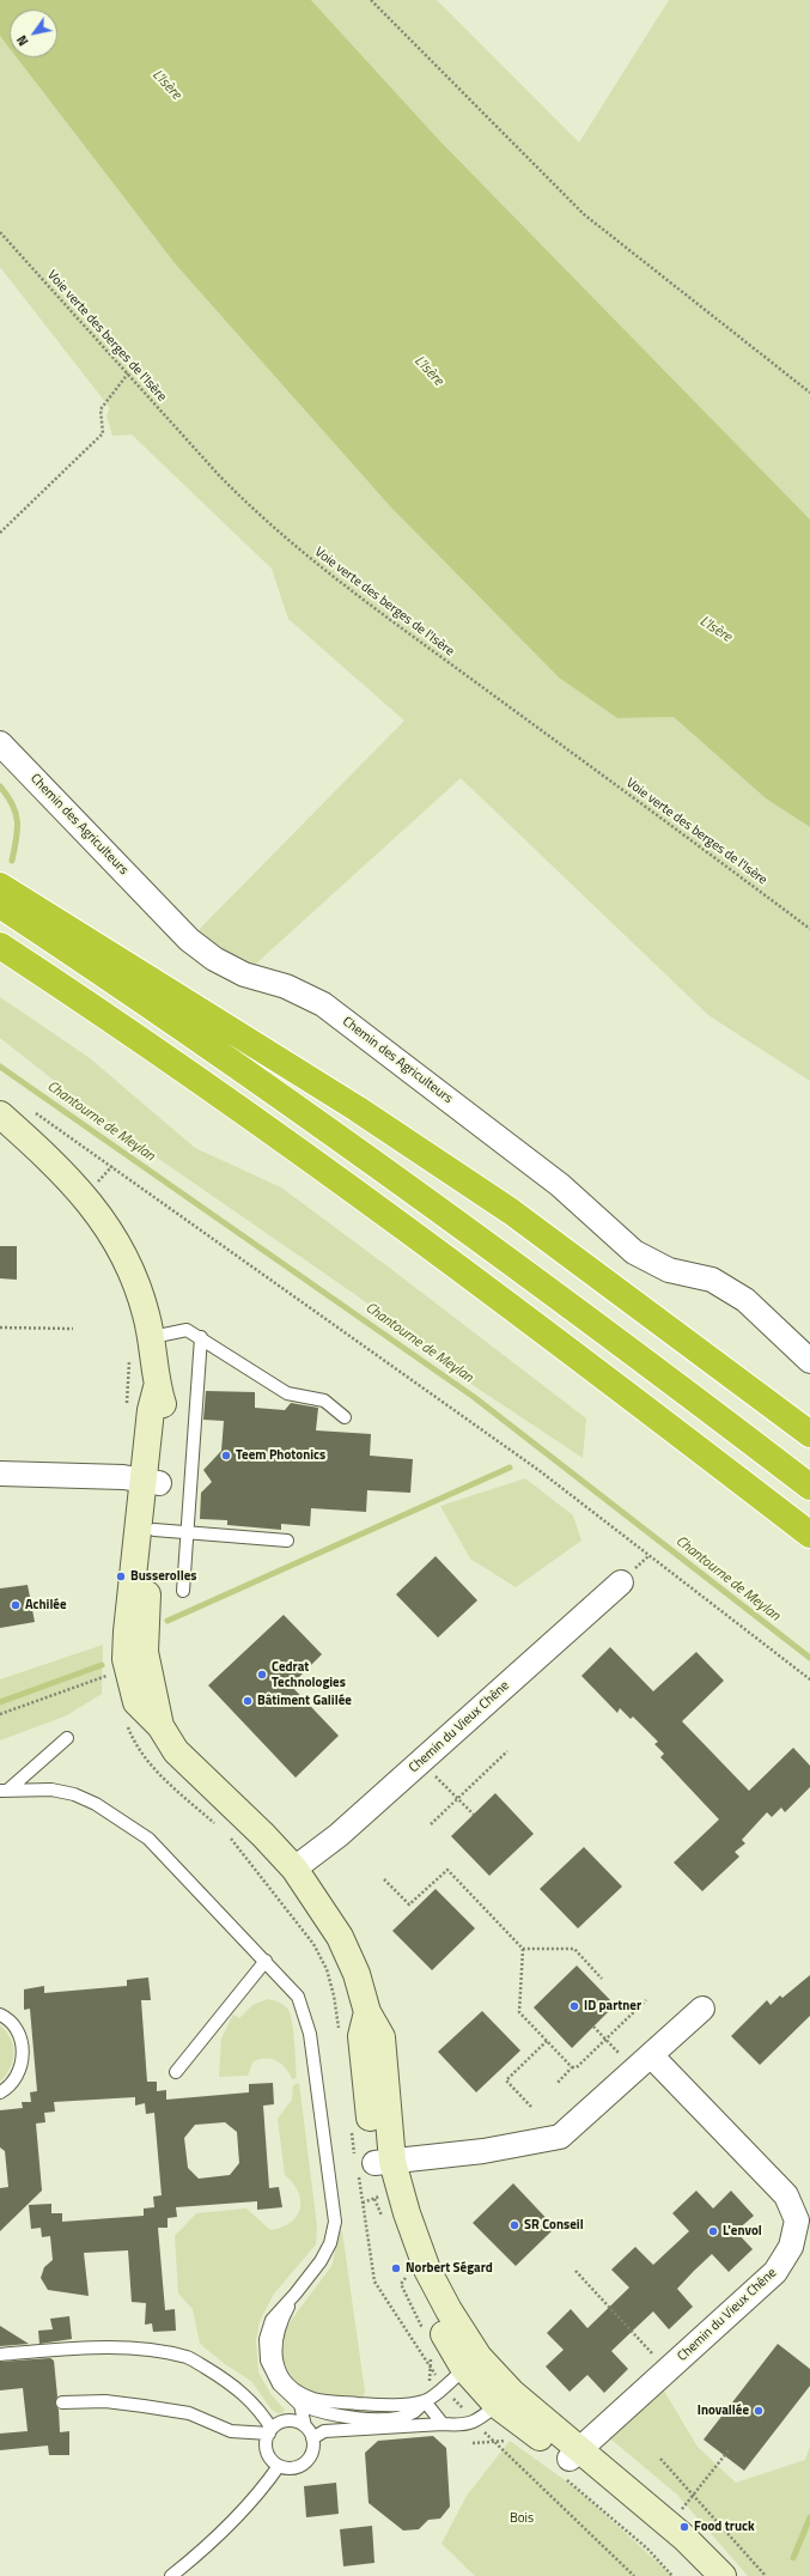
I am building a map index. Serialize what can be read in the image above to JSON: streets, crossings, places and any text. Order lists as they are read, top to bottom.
{
  "streets": {
    "street": ["Chemin des Agriculteurs", "Chemin du Vieux Chêne"],
    "path": ["Voie verte des berges de l'Isère"]
  },
  "water": ["L'Isère", "Chantourne de Meylan"],
  "parks": ["Bois"],
  "places": [
    "Teem Photonics",
    "Busserolles",
    "Achilée",
    "Cedrat Technologies",
    "Bâtiment Galilée",
    "ID partner",
    "SR Conseil",
    "L'envol",
    "Norbert Ségard",
    "Inovallée",
    "Food truck"
  ],
  "north": "bottom left"
}
